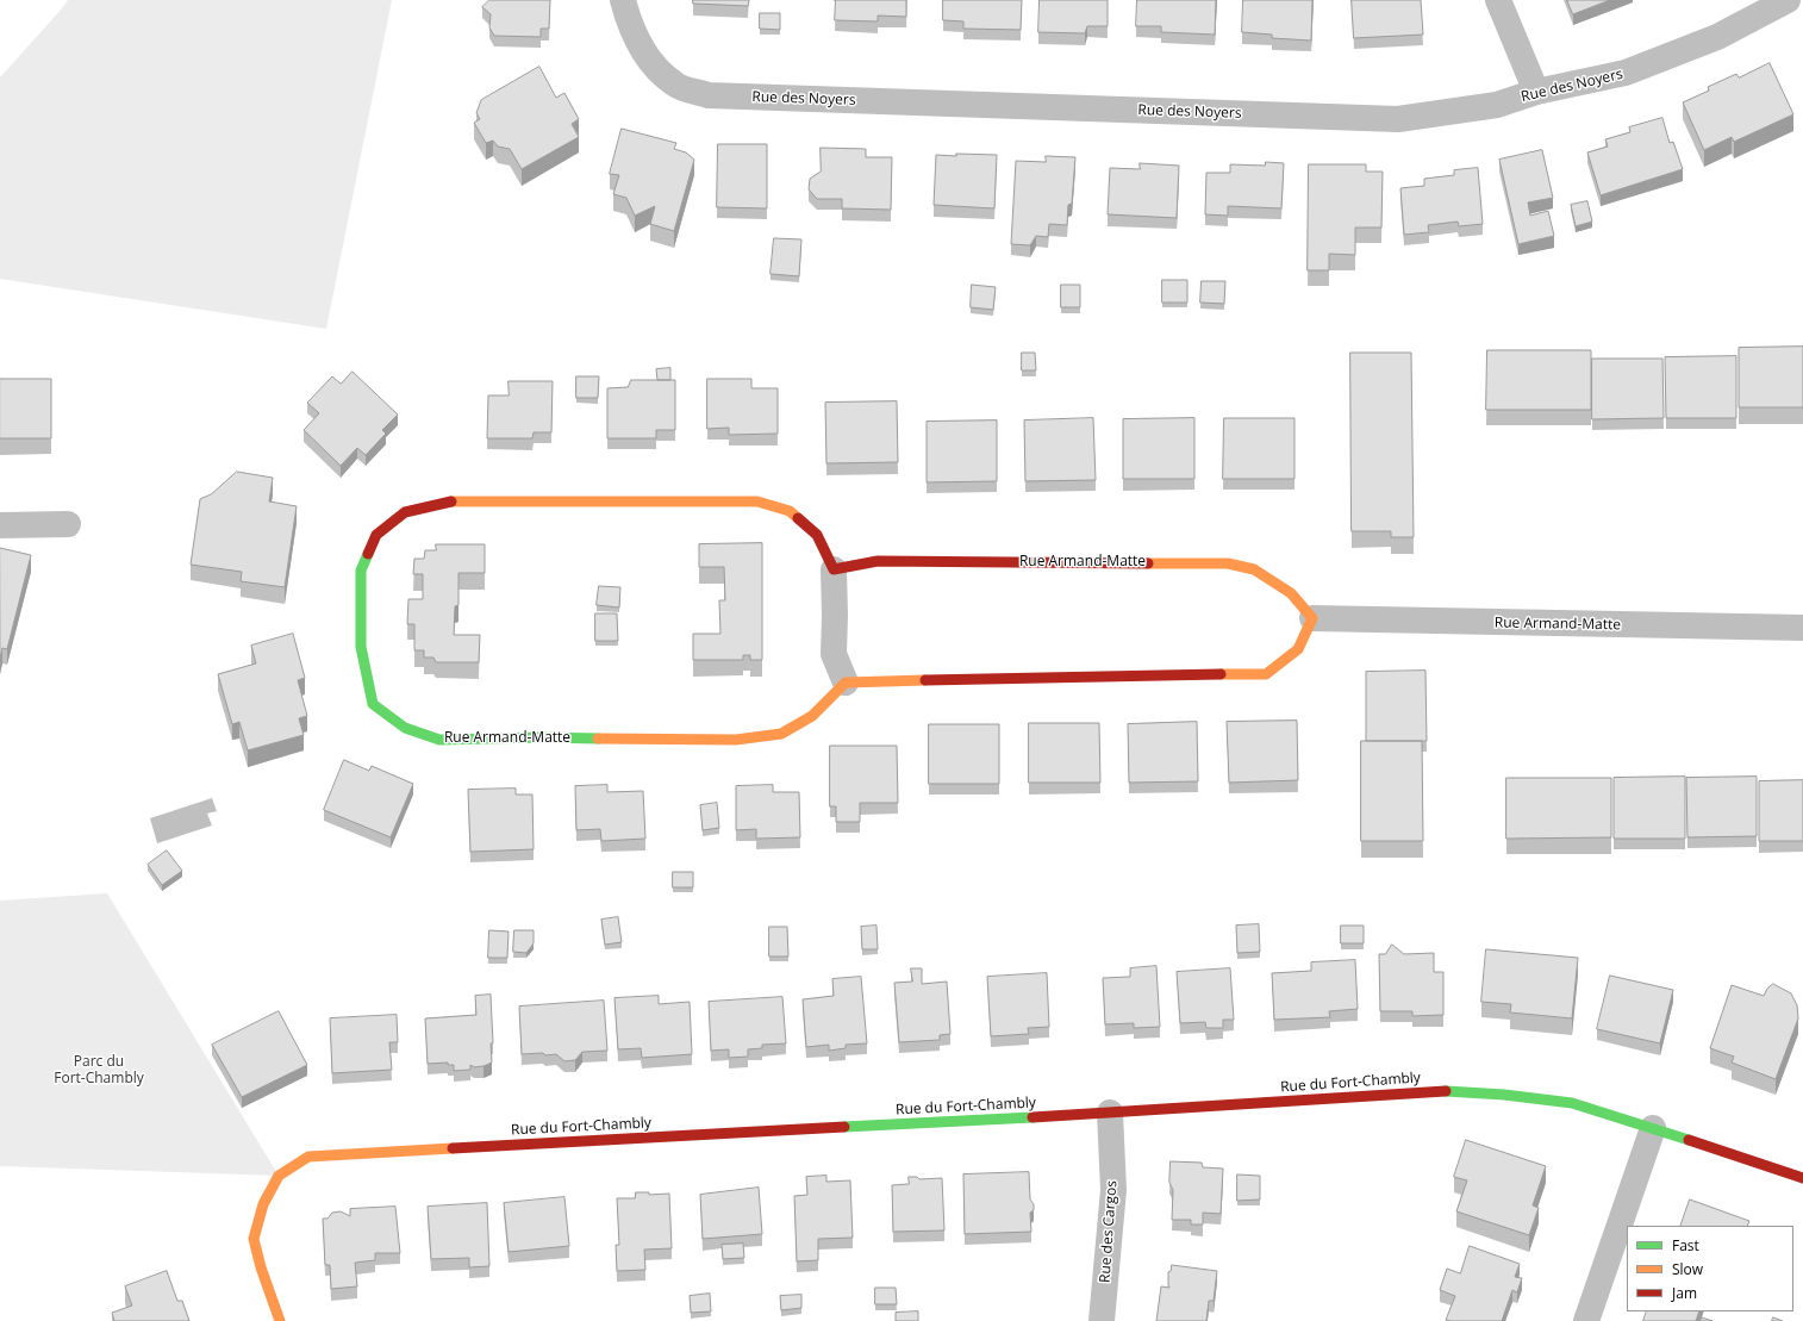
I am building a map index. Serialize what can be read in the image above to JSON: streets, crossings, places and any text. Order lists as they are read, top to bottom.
{
  "streets": {
    "street": [
      "Rue des Noyers",
      "Rue Armand-Matte",
      "Rue du Fort-Chambly",
      "Rue des Cargos"
    ]
  },
  "crossings": [
    ["Rue du Fort-Chambly", "Rue des Cargos"]
  ],
  "parks": ["Parc du Fort-Chambly"],
  "legend": ["Fast", "Slow", "Jam"]
}
